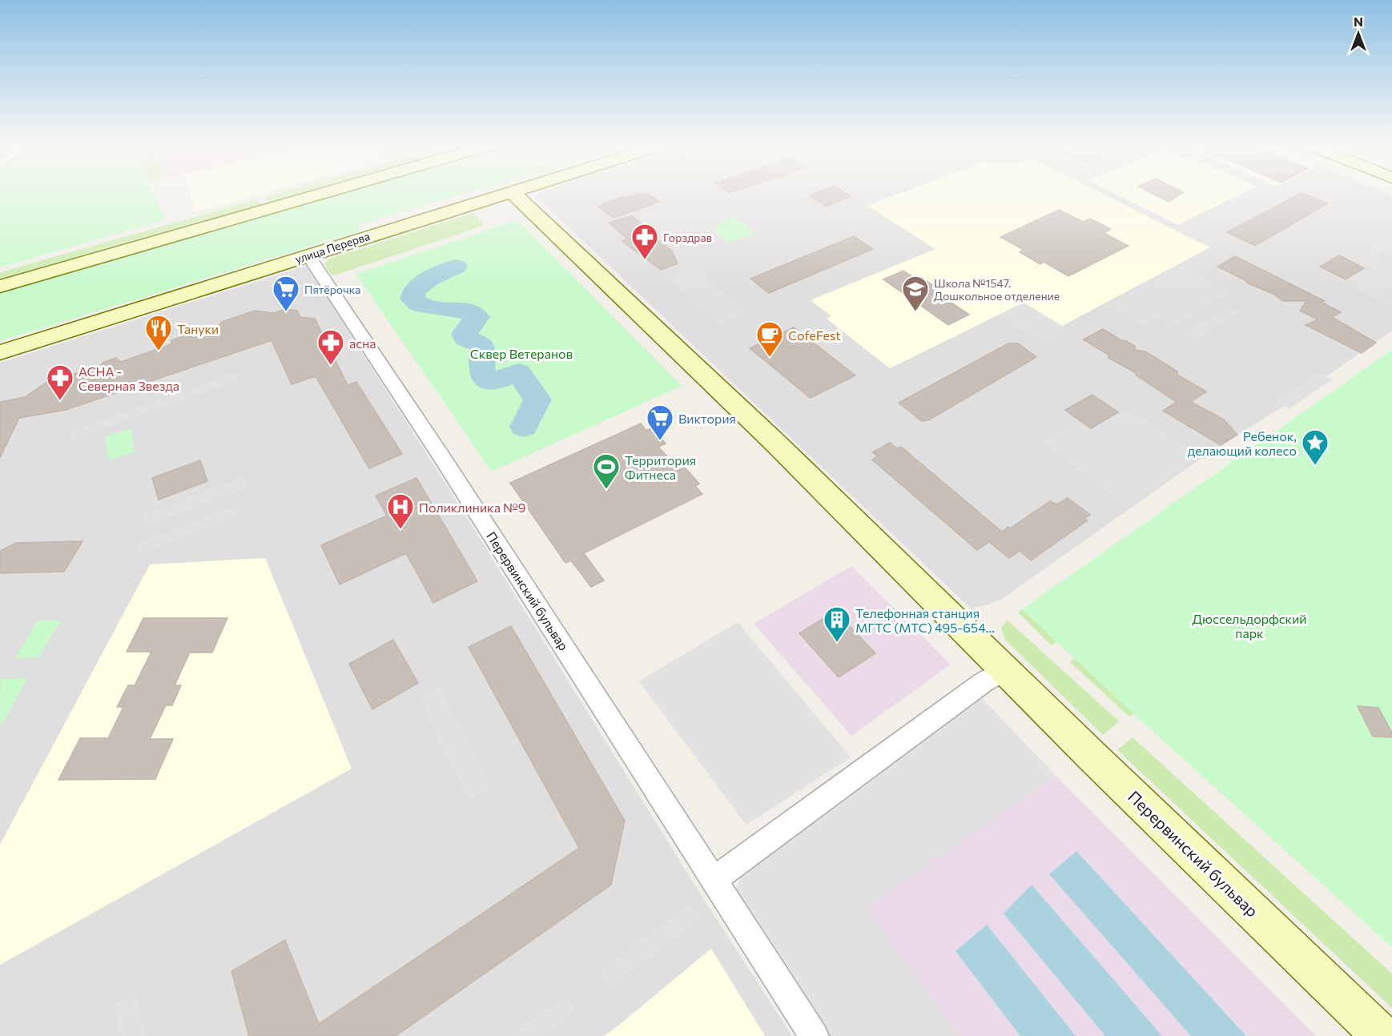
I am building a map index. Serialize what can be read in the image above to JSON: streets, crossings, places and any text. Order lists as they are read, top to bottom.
{
  "streets": {
    "street": ["улица Перерва", "Перервинский бульвар"]
  },
  "crossings": [
    ["улица Перерва", "Перервинский бульвар"]
  ],
  "parks": ["Сквер Ветеранов", "Дюссельдорфский парк"],
  "places": {
    "pharmacy": ["Горздрав", "асна", "АСНА - Северная Звезда"],
    "supermarket": ["Пятёрочка", "Виктория"],
    "school or university": ["Школа №1547. Дошкольное отделение"],
    "restaurant": ["Тануки"],
    "cafe": ["CofeFest"],
    "place": ["Ребенок, делающий колесо"],
    "sports": ["Территория Фитнеса"],
    "hospital": ["Поликлиника №9"],
    "building": ["Телефонная станция МГТС (МТС) 495-654..."]
  },
  "north": "top"
}
